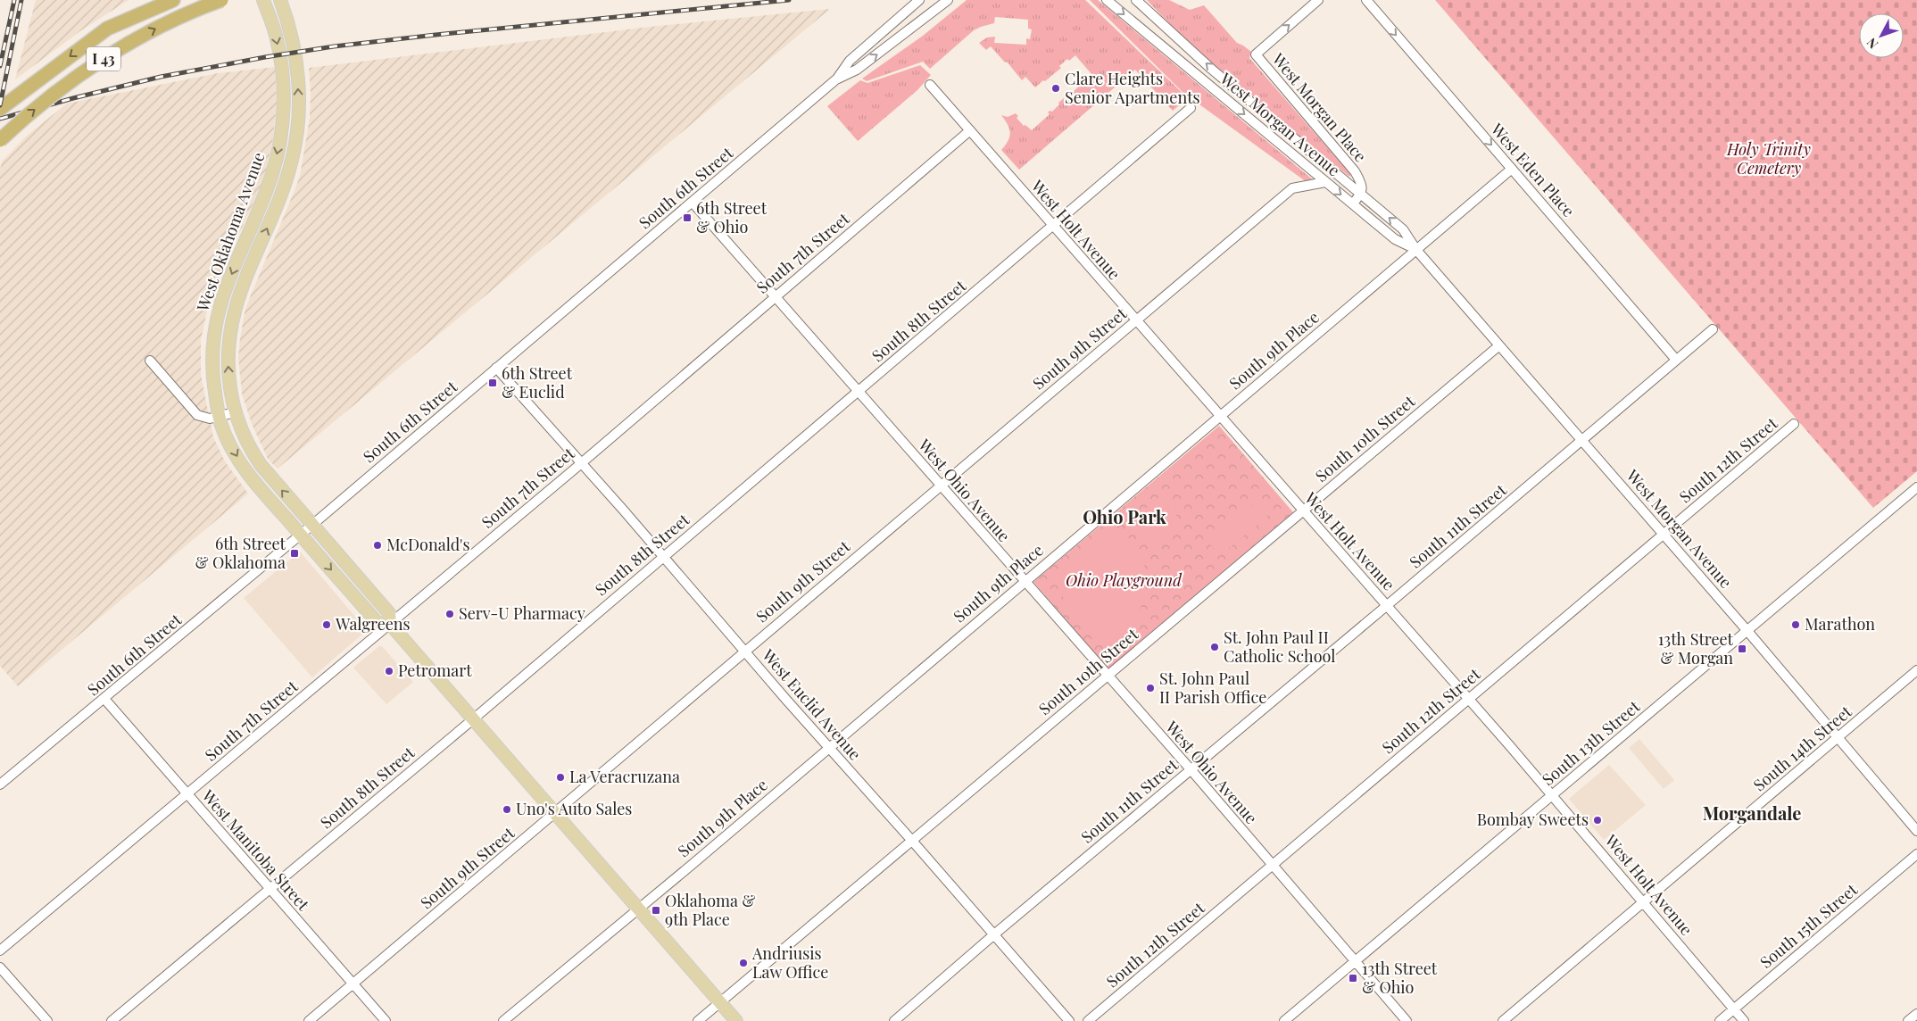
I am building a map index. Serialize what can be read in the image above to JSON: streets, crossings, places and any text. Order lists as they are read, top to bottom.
{
  "streets": {
    "highway": ["I 43"],
    "main road": ["West Oklahoma Avenue"],
    "street": [
      "West Morgan Place",
      "West Morgan Avenue",
      "West Eden Place",
      "South 6th Street",
      "West Holt Avenue",
      "South 7th Street",
      "South 8th Street",
      "South 9th Street",
      "South 9th Place",
      "South 10th Street",
      "South 12th Street",
      "West Ohio Avenue",
      "South 11th Street",
      "West Euclid Avenue",
      "South 13th Street",
      "South 14th Street",
      "West Manitoba Street",
      "South 15th Street"
    ]
  },
  "crossings": [
    ["West Morgan Place", "West Morgan Avenue"],
    ["West Morgan Avenue", "South 9th Street"],
    ["West Morgan Avenue", "South 9th Place"],
    ["West Morgan Avenue", "South 10th Street"],
    ["West Morgan Avenue", "South 12th Street"],
    ["West Morgan Avenue", "South 11th Street"],
    ["West Morgan Avenue", "South 13th Street"],
    ["West Morgan Avenue", "South 14th Street"],
    ["West Eden Place", "South 9th Place"],
    ["West Eden Place", "South 11th Street"],
    ["South 6th Street", "West Oklahoma Avenue"],
    ["South 6th Street", "West Ohio Avenue"],
    ["South 6th Street", "West Euclid Avenue"],
    ["South 6th Street", "West Manitoba Street"],
    ["West Holt Avenue", "South 7th Street"],
    ["West Holt Avenue", "South 8th Street"],
    ["West Holt Avenue", "South 9th Street"],
    ["West Holt Avenue", "South 9th Place"],
    ["West Holt Avenue", "South 10th Street"],
    ["West Holt Avenue", "South 12th Street"],
    ["West Holt Avenue", "South 11th Street"],
    ["West Holt Avenue", "South 13th Street"],
    ["West Holt Avenue", "South 14th Street"],
    ["West Holt Avenue", "South 15th Street"],
    ["West Oklahoma Avenue", "South 7th Street"],
    ["West Oklahoma Avenue", "South 8th Street"],
    ["West Oklahoma Avenue", "South 9th Street"],
    ["West Oklahoma Avenue", "South 9th Place"],
    ["West Oklahoma Avenue", "South 10th Street"],
    ["South 7th Street", "West Ohio Avenue"],
    ["South 7th Street", "West Euclid Avenue"],
    ["South 7th Street", "West Manitoba Street"],
    ["South 8th Street", "West Ohio Avenue"],
    ["South 8th Street", "West Euclid Avenue"],
    ["South 8th Street", "West Manitoba Street"],
    ["South 9th Street", "West Ohio Avenue"],
    ["South 9th Street", "West Euclid Avenue"],
    ["South 9th Street", "West Manitoba Street"],
    ["South 9th Place", "West Ohio Avenue"],
    ["South 9th Place", "West Euclid Avenue"],
    ["South 10th Street", "West Ohio Avenue"],
    ["South 10th Street", "West Euclid Avenue"],
    ["South 12th Street", "West Ohio Avenue"],
    ["West Ohio Avenue", "South 11th Street"],
    ["West Ohio Avenue", "South 13th Street"],
    ["South 11th Street", "West Euclid Avenue"]
  ],
  "one_way": ["West Eden Place"],
  "districts": ["Ohio Park", "Morgandale"],
  "parks": ["Holy Trinity Cemetery", "Ohio Playground"],
  "places": {
    "other": [
      "Clare Heights Senior Apartments",
      "McDonald's",
      "Serv-U Pharmacy",
      "Walgreens",
      "Marathon",
      "St. John Paul II Catholic School",
      "Petromart",
      "St. John Paul II Parish Office",
      "La Veracruzana",
      "Uno's Auto Sales",
      "Bombay Sweets",
      "Andriusis Law Office"
    ],
    "transit": [
      "6th Street & Ohio",
      "6th Street & Euclid",
      "6th Street & Oklahoma",
      "13th Street & Morgan",
      "Oklahoma & 9th Place",
      "13th Street & Ohio"
    ]
  },
  "north": "bottom left"
}
